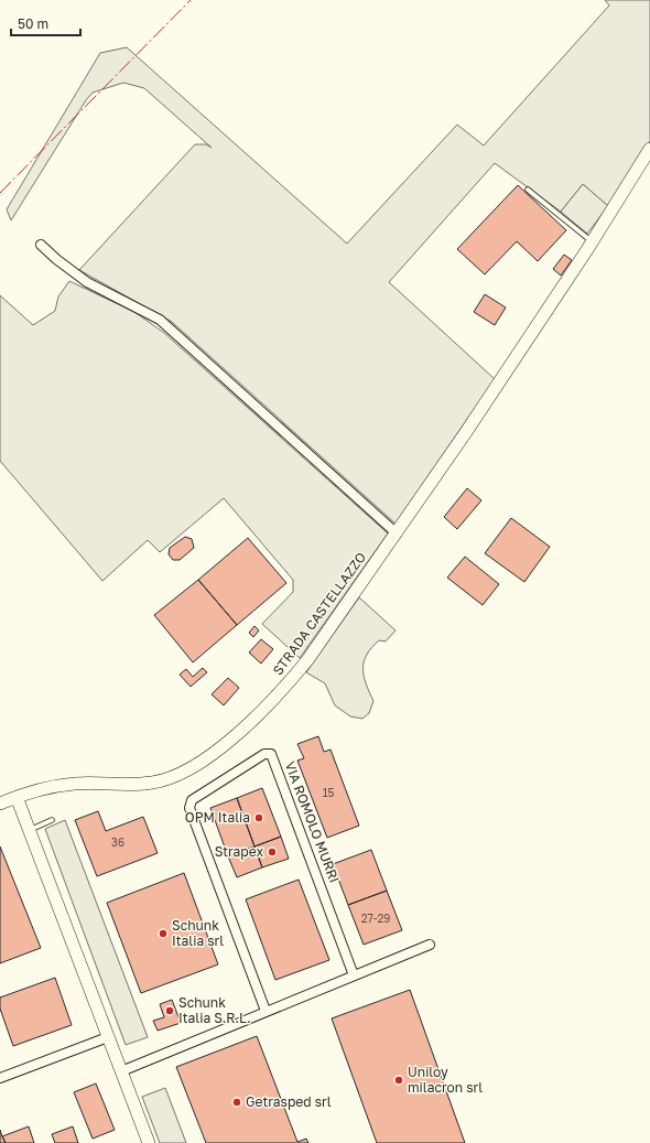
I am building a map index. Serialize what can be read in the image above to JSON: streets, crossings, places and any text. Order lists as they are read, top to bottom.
{
  "streets": {
    "street": ["STRADA CASTELLAZZO", "VIA ROMOLO MURRI"]
  },
  "places": [
    "OPM Italia",
    "Strapex",
    "Schunk Italia srl",
    "Schunk Italia S.R.L.",
    "Uniloy milacron srl",
    "Getrasped srl"
  ],
  "house_numbers": ["15", "36", "27-29"],
  "scale_bar": "50 m"
}
